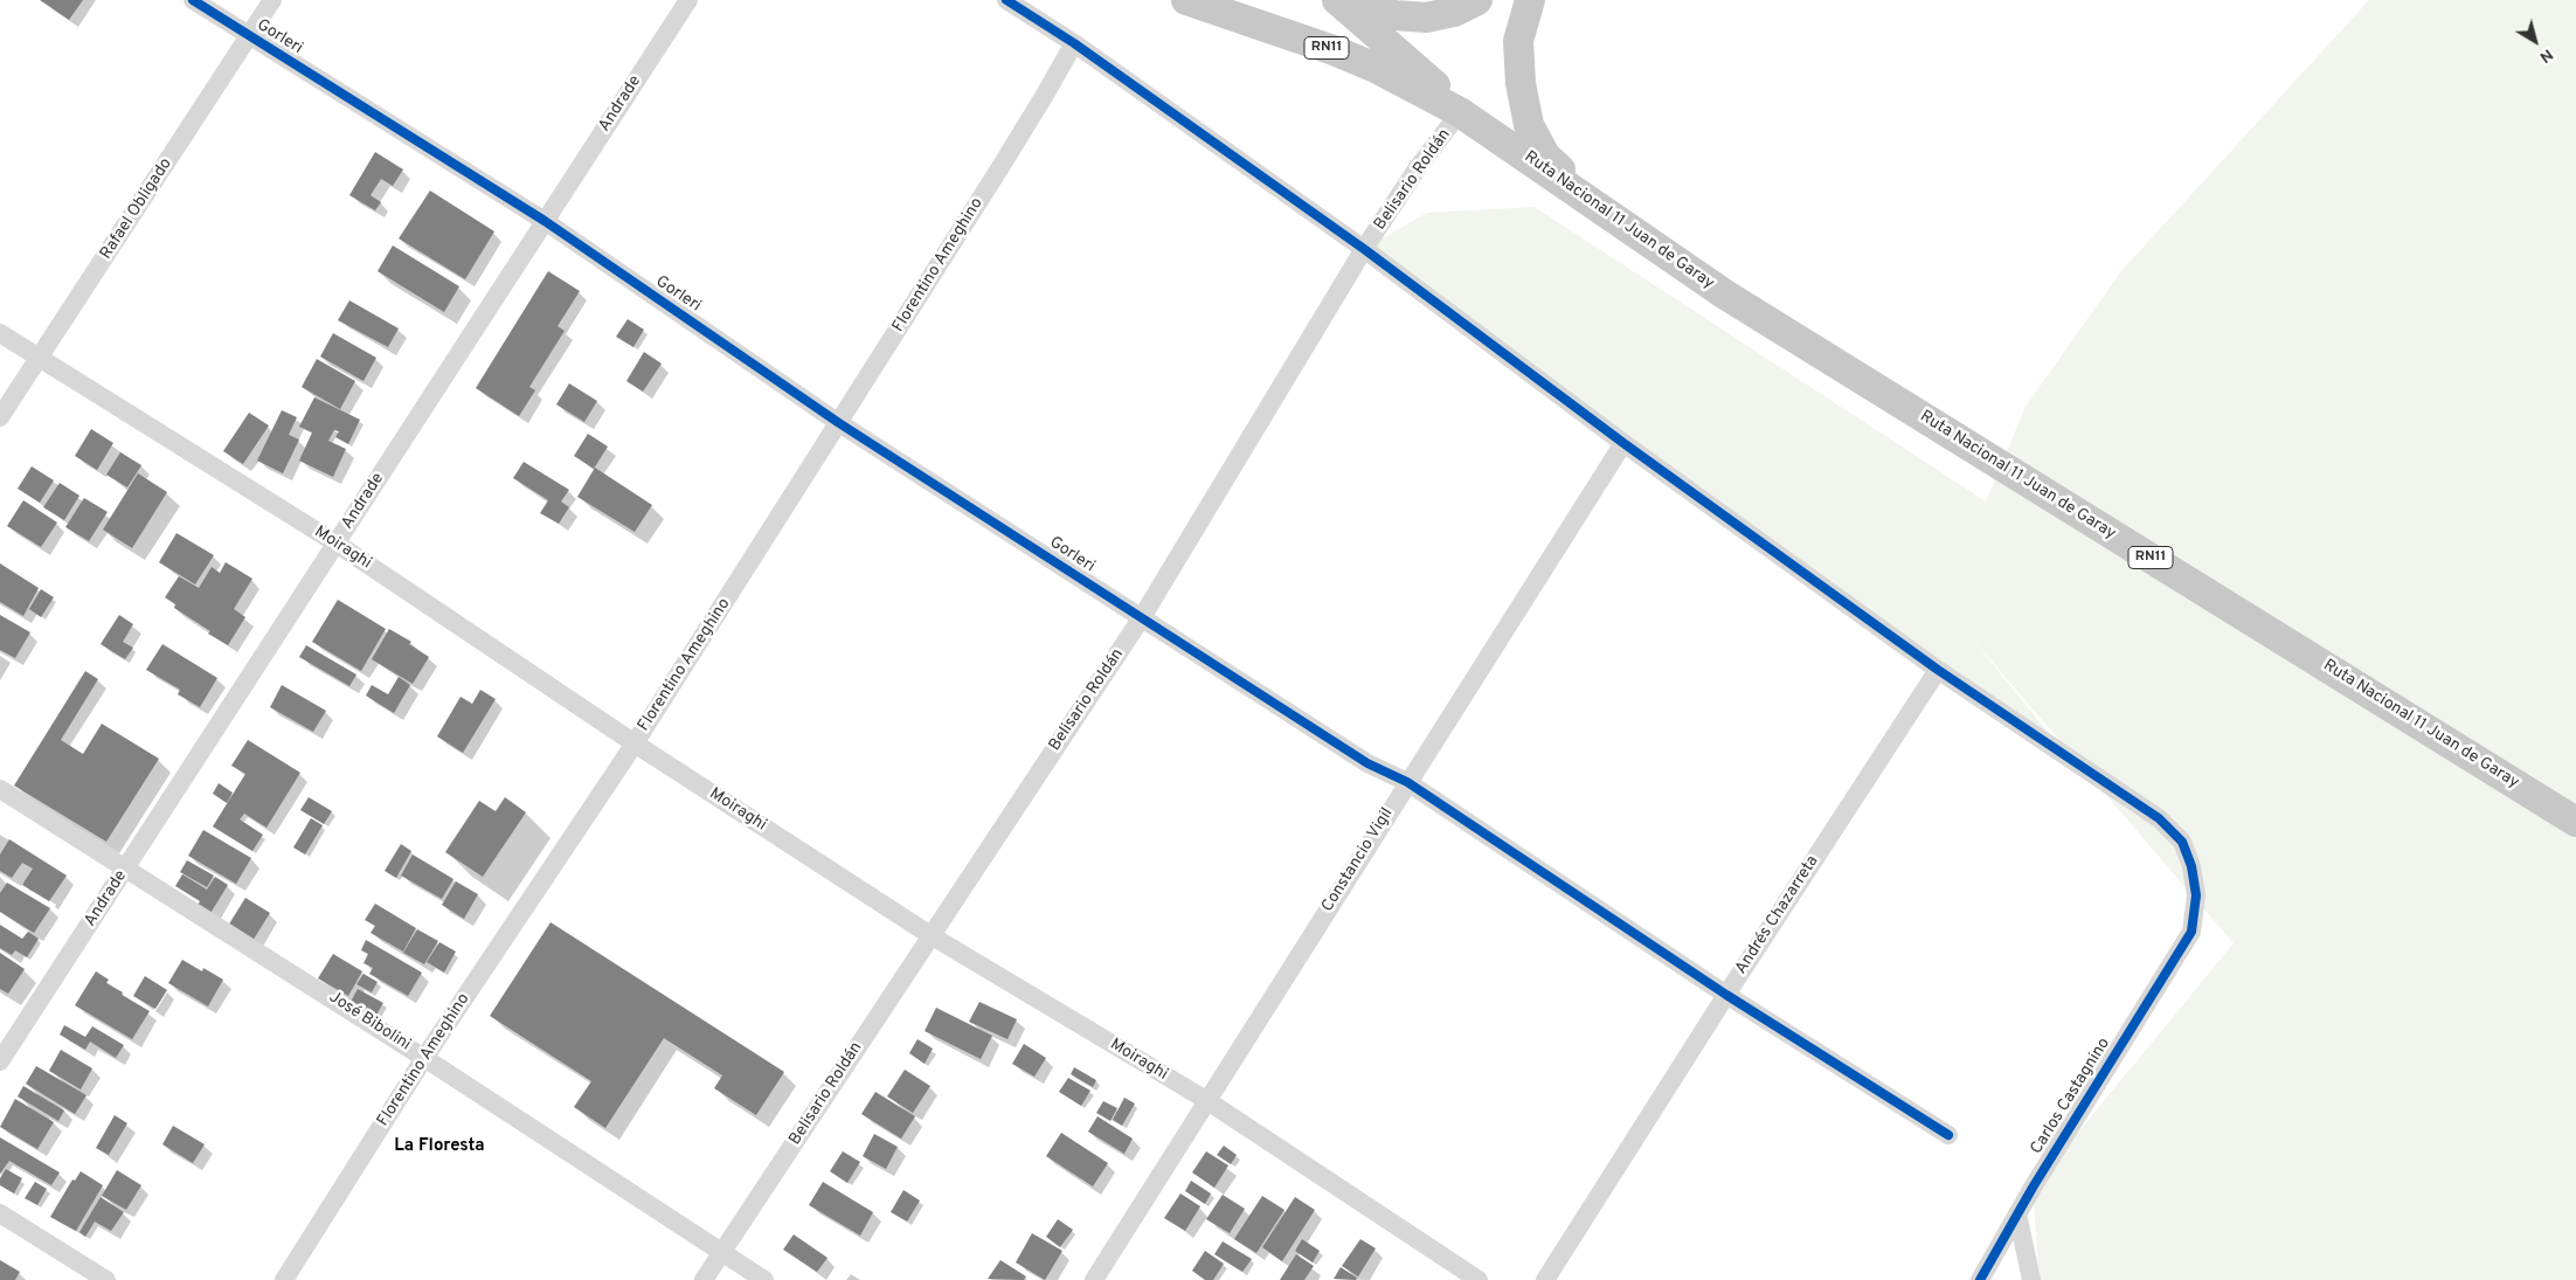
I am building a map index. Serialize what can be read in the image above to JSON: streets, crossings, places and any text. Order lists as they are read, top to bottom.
{
  "streets": {
    "highway": ["RN11", "Ruta Nacional 11 Juan de Garay"],
    "street": [
      "Gorleri",
      "Andrade",
      "Belisario Roldán",
      "Rafael Obligado",
      "Florentino Ameghino",
      "Moiraghi",
      "Constancio Vigil",
      "Andrés Chazarreta",
      "José Bibolini",
      "Carlos Castagnino"
    ]
  },
  "crossings": [
    ["Gorleri", "Andrade"],
    ["Gorleri", "Belisario Roldán"],
    ["Gorleri", "Rafael Obligado"],
    ["Gorleri", "Florentino Ameghino"],
    ["Gorleri", "Constancio Vigil"],
    ["Gorleri", "Andrés Chazarreta"],
    ["Andrade", "Moiraghi"],
    ["Andrade", "José Bibolini"],
    ["Belisario Roldán", "Ruta Nacional 11 Juan de Garay"],
    ["Belisario Roldán", "Moiraghi"],
    ["Belisario Roldán", "José Bibolini"],
    ["Rafael Obligado", "Moiraghi"],
    ["Florentino Ameghino", "Moiraghi"],
    ["Florentino Ameghino", "José Bibolini"],
    ["Moiraghi", "Constancio Vigil"],
    ["Andrés Chazarreta", "Carlos Castagnino"]
  ],
  "districts": ["La Floresta"],
  "north": "bottom right"
}
